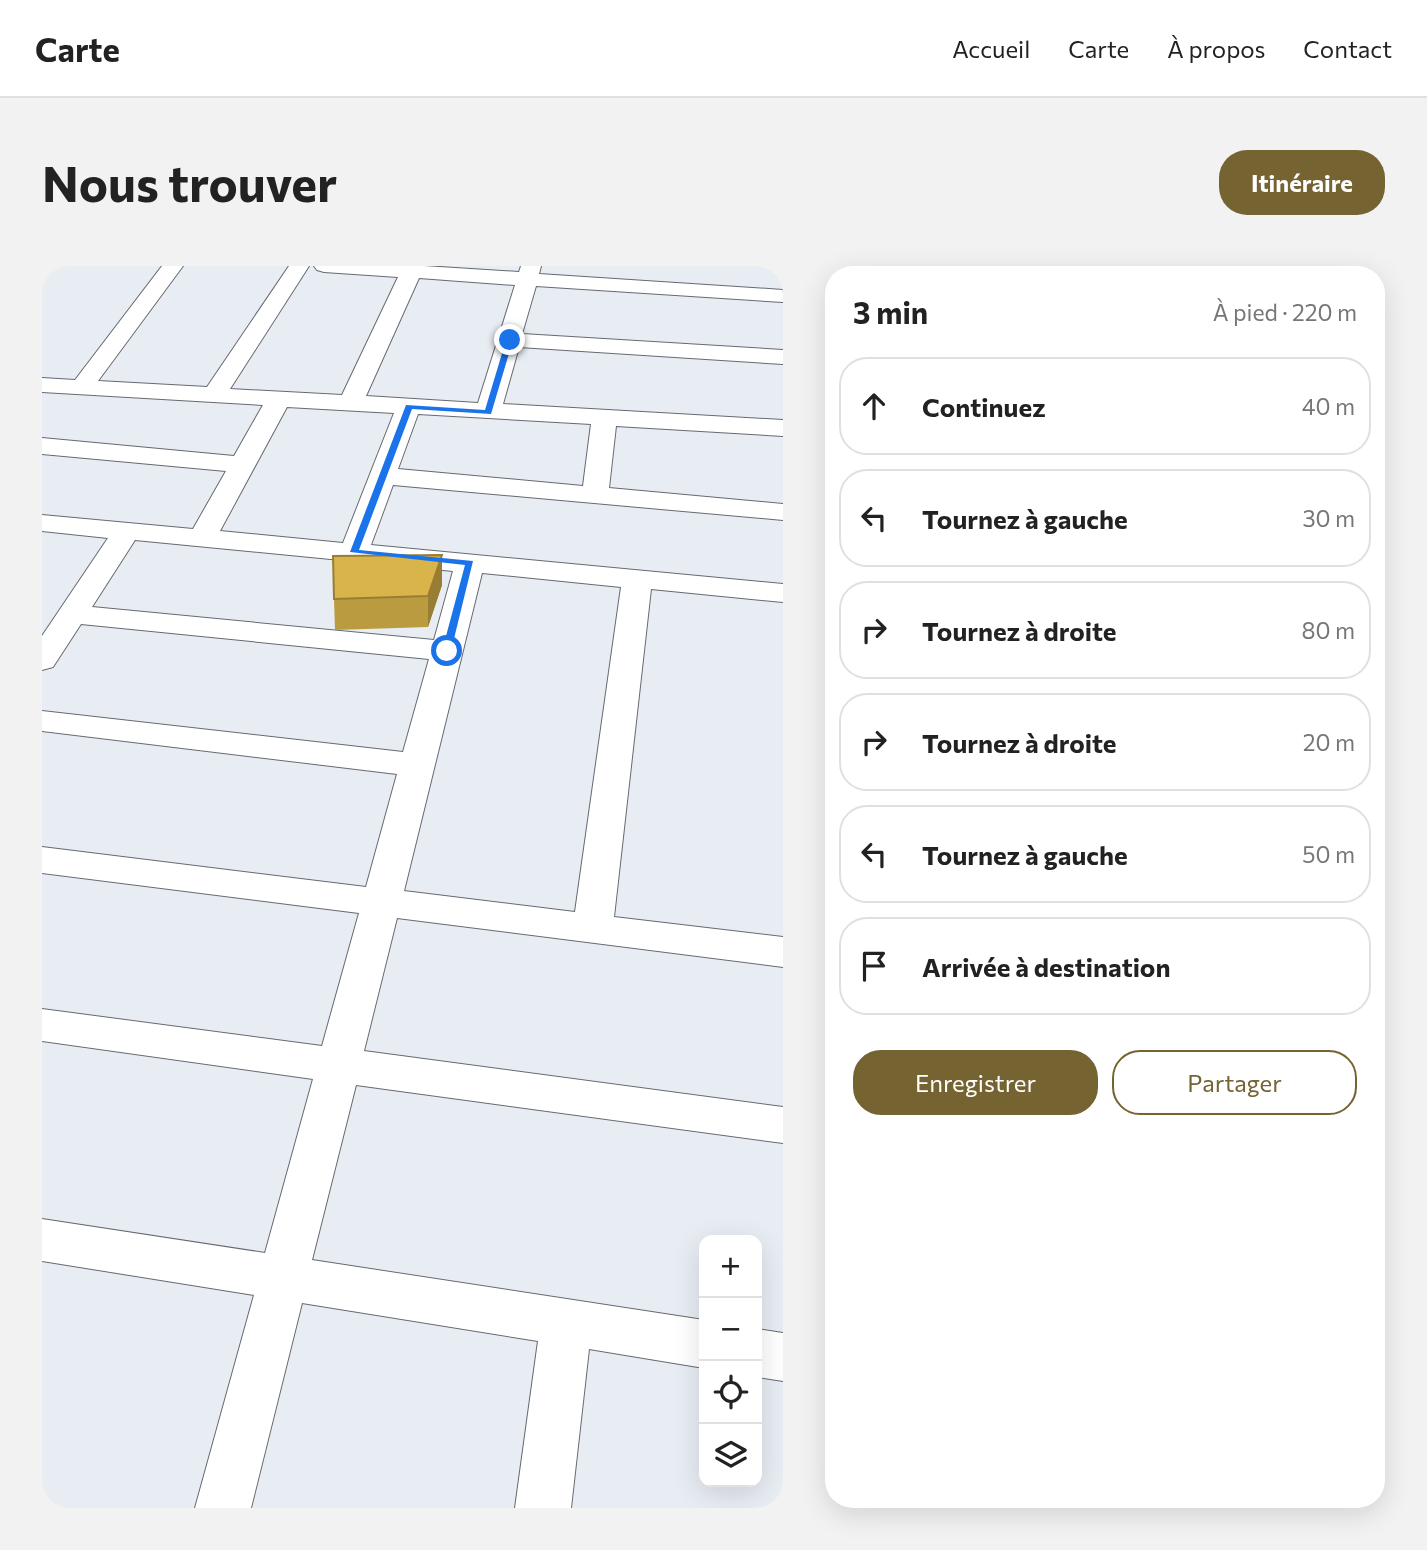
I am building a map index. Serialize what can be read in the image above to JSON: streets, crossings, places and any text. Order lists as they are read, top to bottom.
{
  "page": {
    "header": "Carte",
    "nav": [
      "Accueil",
      "Carte",
      "À propos",
      "Contact"
    ],
    "buttons": [
      "Itinéraire",
      ["Enregistrer", "Partager"]
    ],
    "title": "Nous trouver",
    "heading": ["3 min", "À pied · 220 m"],
    "list": [
      ["Continuez", "40 m"],
      ["Tournez à gauche", "30 m"],
      ["Tournez à droite", "80 m"],
      ["Tournez à droite", "20 m"],
      ["Tournez à gauche", "50 m"],
      "Arrivée à destination"
    ],
    "map_buttons": ["+", "−"]
  }
}
